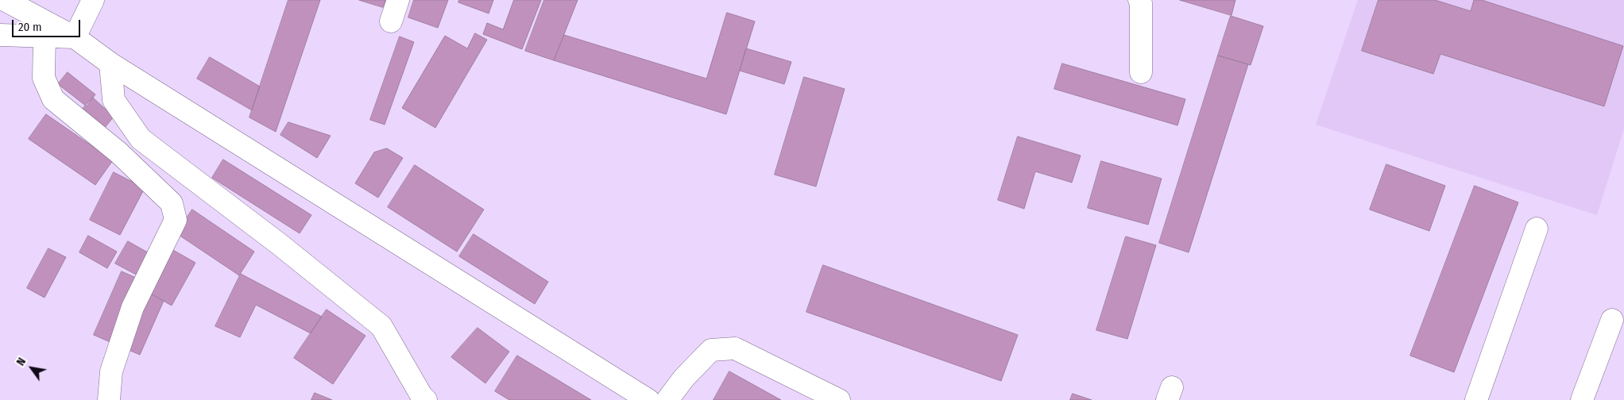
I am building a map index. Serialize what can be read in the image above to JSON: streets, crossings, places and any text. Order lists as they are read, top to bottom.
{
  "scale_bar": "20 m",
  "north": "top left"
}
